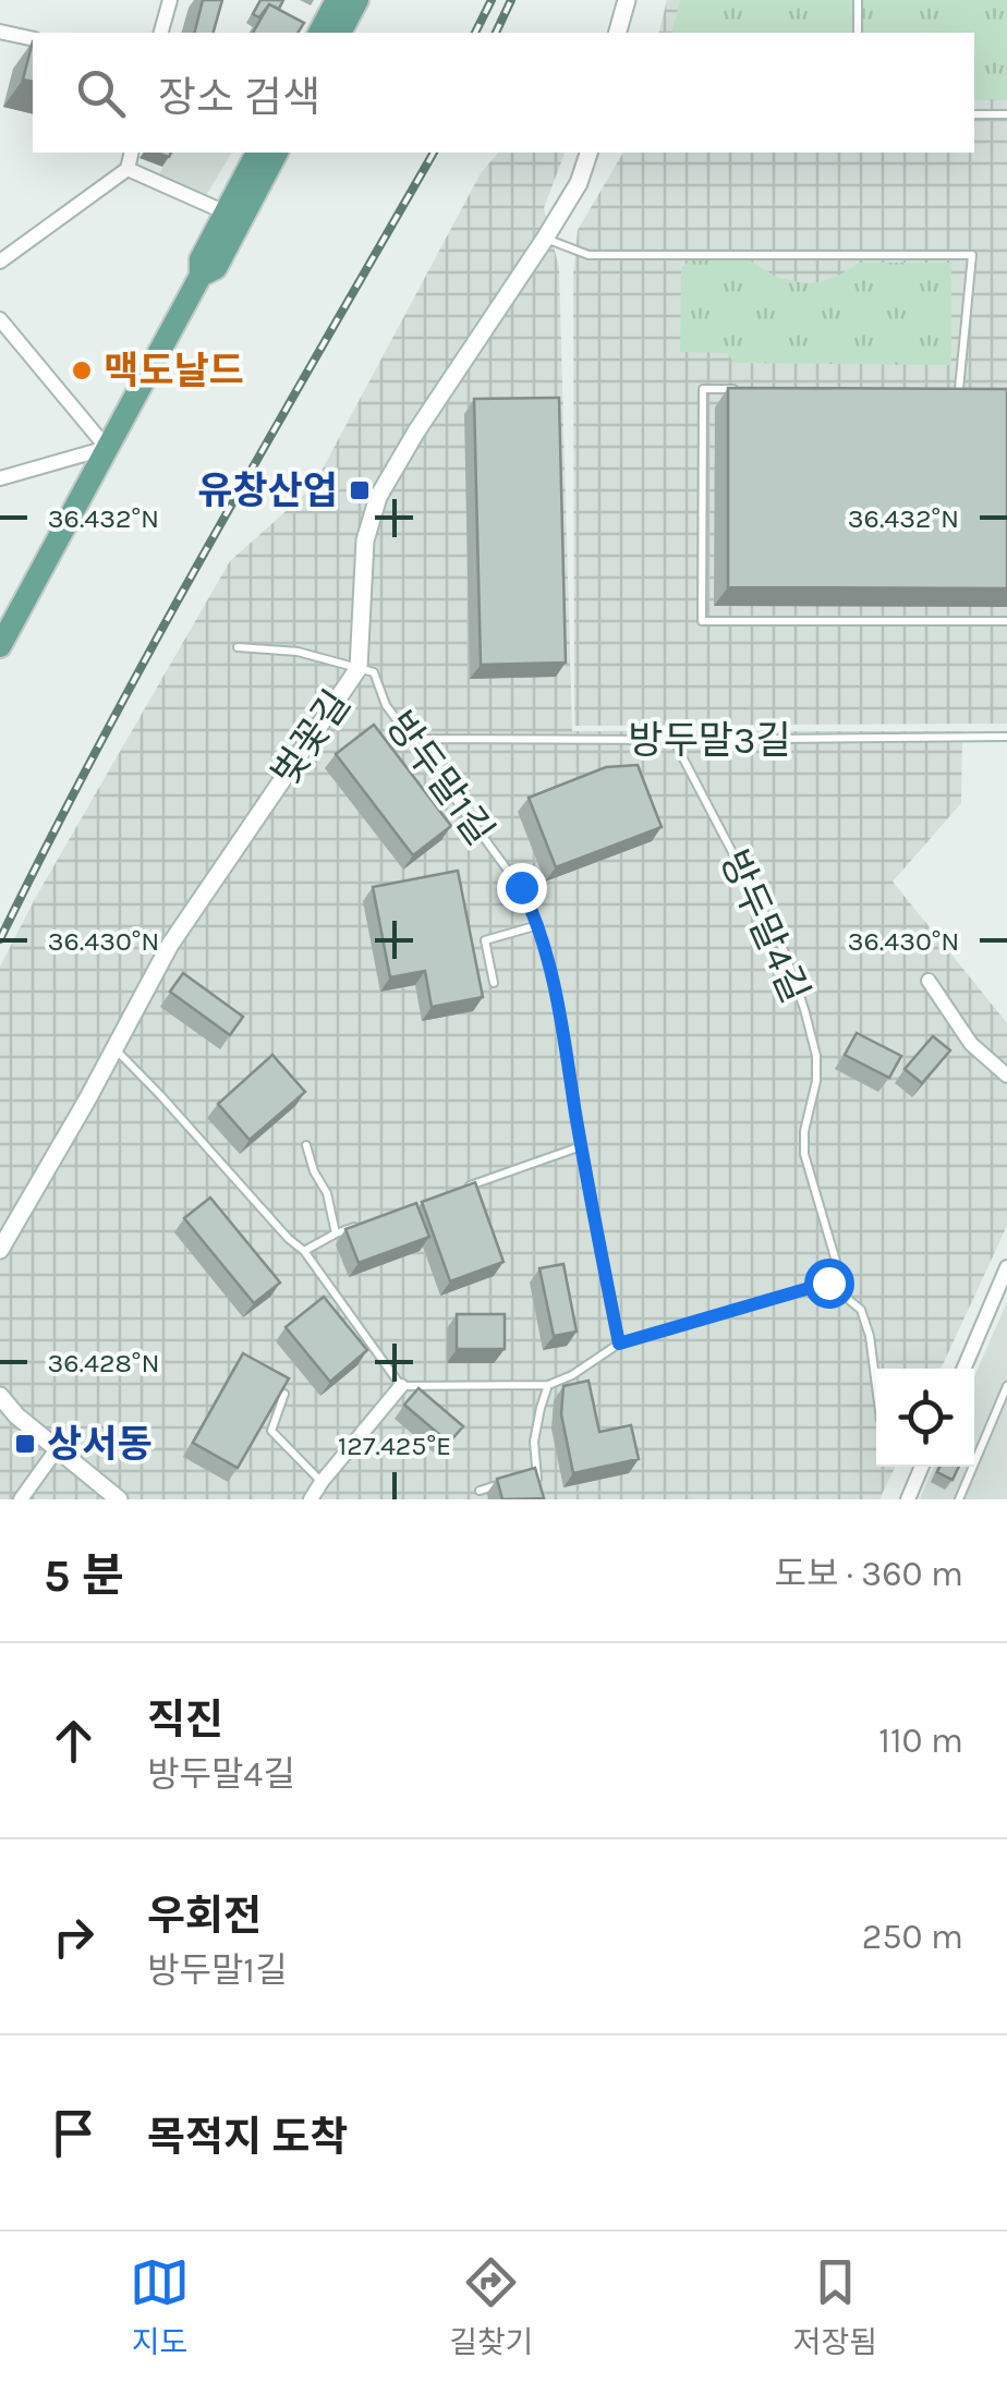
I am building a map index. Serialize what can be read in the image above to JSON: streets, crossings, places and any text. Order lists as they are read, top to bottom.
{
  "streets": {
    "street": ["벚꽃길"],
    "lane": ["방두말3길", "방두말1길", "방두말4길"]
  },
  "crossings": [
    ["벚꽃길", "방두말1길"],
    ["방두말3길", "방두말1길"],
    ["방두말3길", "방두말4길"]
  ],
  "places": {
    "other": ["맥도날드"],
    "transit": ["유창산업", "상서동"]
  },
  "page": {
    "search": "장소 검색",
    "heading": ["5 분", "도보 · 360 m"],
    "list": [
      ["직진", "방두말4길", "110 m"],
      ["우회전", "방두말1길", "250 m"],
      "목적지 도착"
    ],
    "nav": ["지도", "길찾기", "저장됨"]
  },
  "coordinates": [
    "36.432°N",
    "36.430°N",
    "36.428°N",
    "127.425°E"
  ]
}
